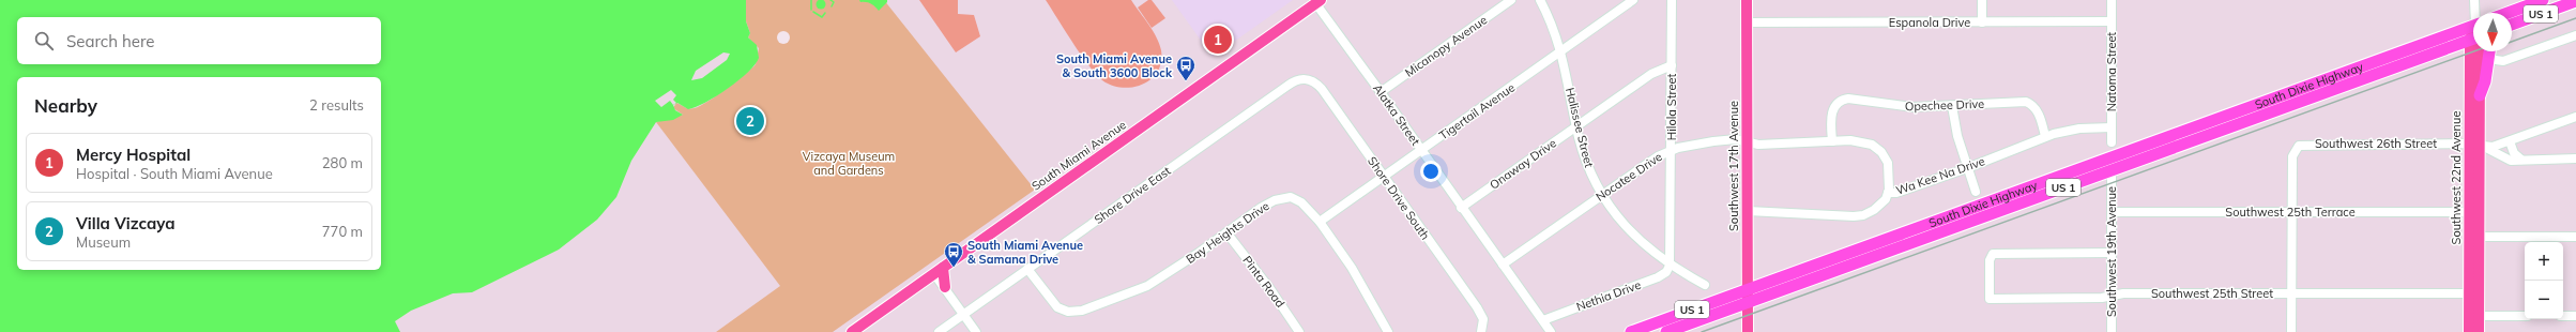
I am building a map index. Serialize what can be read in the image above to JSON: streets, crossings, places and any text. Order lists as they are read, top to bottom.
{
  "streets": {
    "highway": ["US 1", "South Dixie Highway"],
    "main road": ["South Miami Avenue", "Southwest 17th Avenue", "Southwest 22nd Avenue"],
    "street": [
      "Espanola Drive",
      "Micanopy Avenue",
      "Natoma Street",
      "Opechee Drive",
      "Hilola Street",
      "Tigertail Avenue",
      "Alatka Street",
      "Halissee Street",
      "Southwest 26th Street",
      "Onaway Drive",
      "Wa Kee Na Drive",
      "Nocatee Drive",
      "Shore Drive East",
      "Shore Drive South",
      "Southwest 25th Terrace",
      "Bay Heights Drive",
      "Southwest 19th Avenue",
      "Pinta Road",
      "Southwest 25th Street",
      "Nethia Drive"
    ]
  },
  "crossings": [
    ["Espanola Drive", "Natoma Street"],
    ["Espanola Drive", "Southwest 17th Avenue"],
    ["Micanopy Avenue", "Alatka Street"],
    ["Natoma Street", "Wa Kee Na Drive"],
    ["South Dixie Highway", "Southwest 17th Avenue"],
    ["South Dixie Highway", "Southwest 19th Avenue"],
    ["Opechee Drive", "Wa Kee Na Drive"],
    ["Opechee Drive", "Nocatee Drive"],
    ["Hilola Street", "Halissee Street"],
    ["Hilola Street", "Onaway Drive"],
    ["Hilola Street", "Nocatee Drive"],
    ["Hilola Street", "Nethia Drive"],
    ["Tigertail Avenue", "Alatka Street"],
    ["Tigertail Avenue", "Halissee Street"],
    ["Tigertail Avenue", "Shore Drive South"],
    ["Tigertail Avenue", "Bay Heights Drive"],
    ["Alatka Street", "South Miami Avenue"],
    ["Alatka Street", "Onaway Drive"],
    ["Alatka Street", "Nocatee Drive"],
    ["Alatka Street", "Nethia Drive"],
    ["Halissee Street", "Onaway Drive"],
    ["Halissee Street", "Nocatee Drive"],
    ["Halissee Street", "Nethia Drive"],
    ["Southwest 26th Street", "Southwest 22nd Avenue"],
    ["Southwest 26th Street", "Southwest 25th Terrace"],
    ["Southwest 17th Avenue", "Wa Kee Na Drive"],
    ["Southwest 17th Avenue", "Nocatee Drive"],
    ["Wa Kee Na Drive", "Nocatee Drive"],
    ["Southwest 22nd Avenue", "Southwest 25th Terrace"],
    ["Southwest 22nd Avenue", "Southwest 25th Street"],
    ["Shore Drive East", "Shore Drive South"],
    ["Shore Drive East", "Bay Heights Drive"],
    ["Southwest 25th Terrace", "Southwest 19th Avenue"],
    ["Bay Heights Drive", "Pinta Road"],
    ["Southwest 19th Avenue", "Southwest 25th Street"]
  ],
  "parks": ["Vizcaya Museum and Gardens"],
  "places": {
    "bus stop": ["South Miami Avenue & South 3600 Block", "South Miami Avenue & Samana Drive"]
  },
  "north": "bottom",
  "page": {
    "search": "Search here",
    "pins": ["1", "2"],
    "heading": ["Nearby", "2 results"],
    "list": [
      {
        "mark": "1",
        "name": "Mercy Hospital",
        "note": "Hospital · South Miami Avenue",
        "value": "280 m"
      },
      {
        "mark": "2",
        "name": "Villa Vizcaya",
        "note": "Museum",
        "value": "770 m"
      }
    ],
    "map_buttons": ["+", "−"]
  }
}
